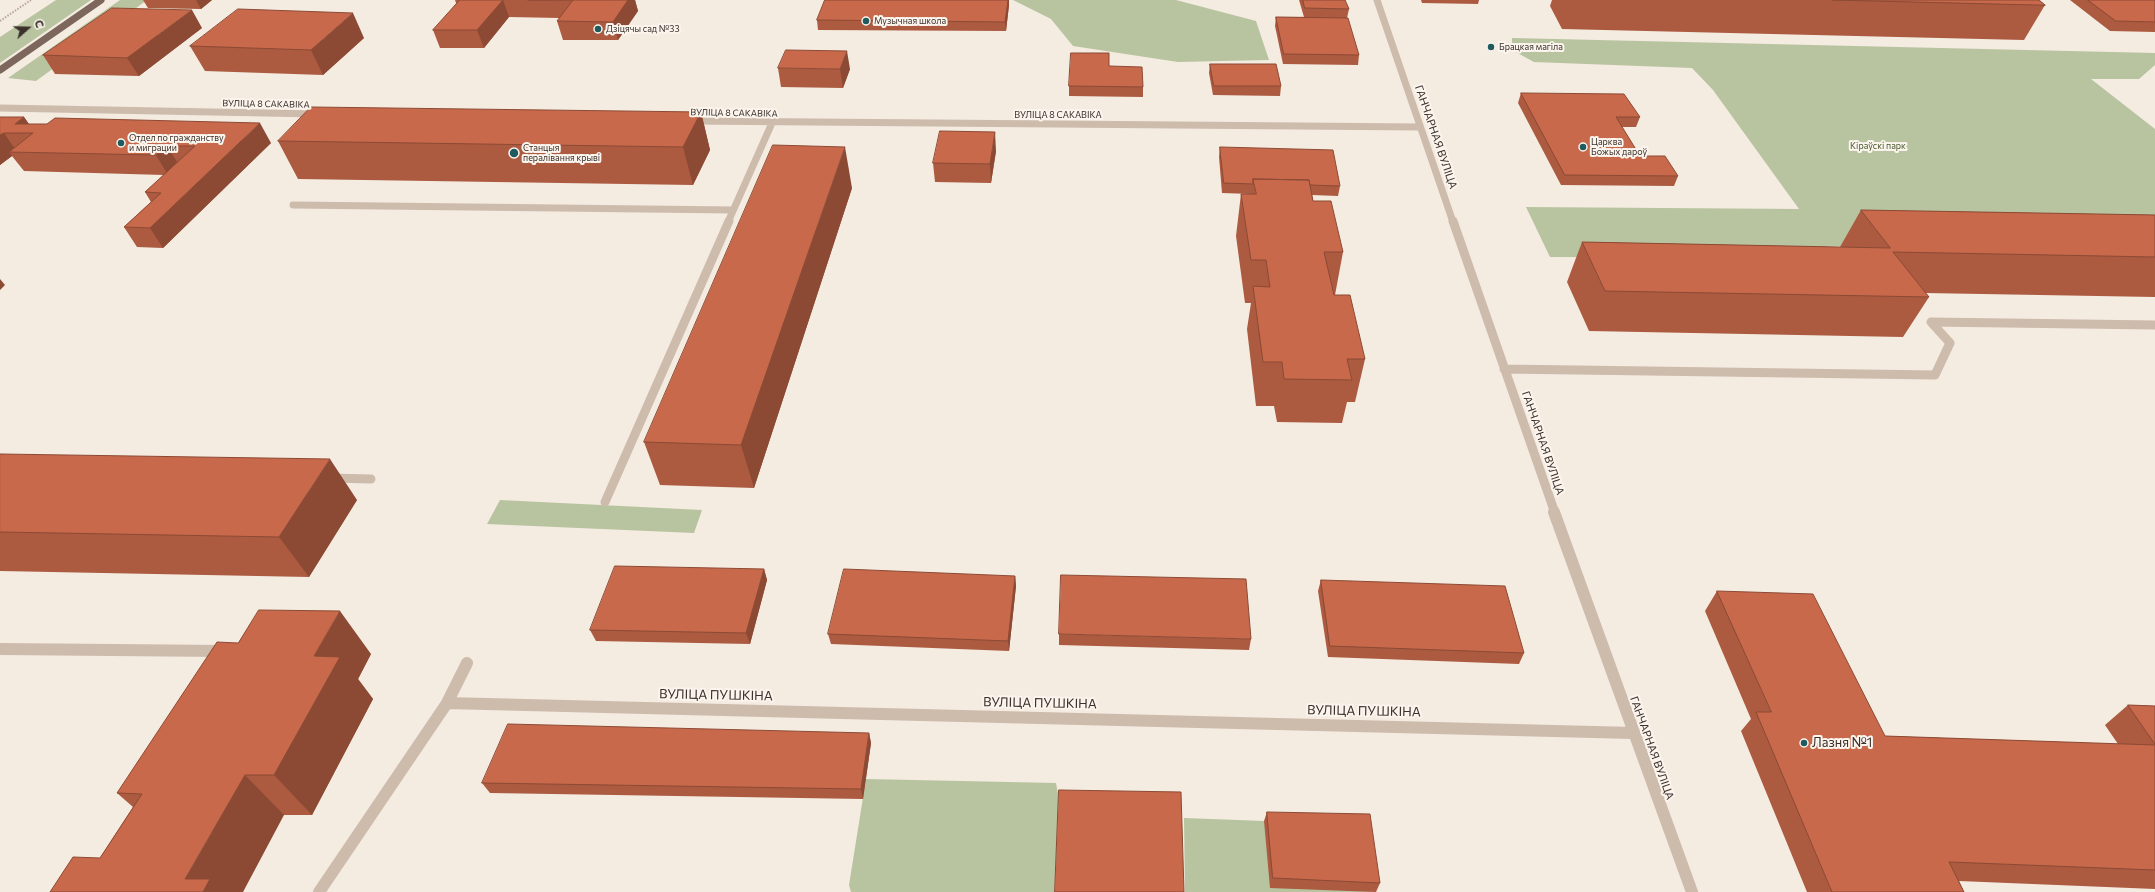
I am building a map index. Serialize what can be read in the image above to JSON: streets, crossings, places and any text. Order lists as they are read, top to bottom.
{
  "streets": {
    "street": ["ВУЛІЦА 8 САКАВІКА", "ГАНЧАРНАЯ ВУЛІЦА", "ВУЛІЦА ПУШКІНА"]
  },
  "crossings": [
    ["ВУЛІЦА 8 САКАВІКА", "ГАНЧАРНАЯ ВУЛІЦА"],
    ["ГАНЧАРНАЯ ВУЛІЦА", "ВУЛІЦА ПУШКІНА"]
  ],
  "parks": ["Кіраўскі парк"],
  "places": [
    "Музычная школа",
    "Дзіцячы сад №33",
    "Брацкая магіла",
    "Отдел по гражданству и миграции",
    "Царква Божых дароў",
    "Станцыя пералівання крыві",
    "Лазня №1"
  ],
  "north": "right"
}
